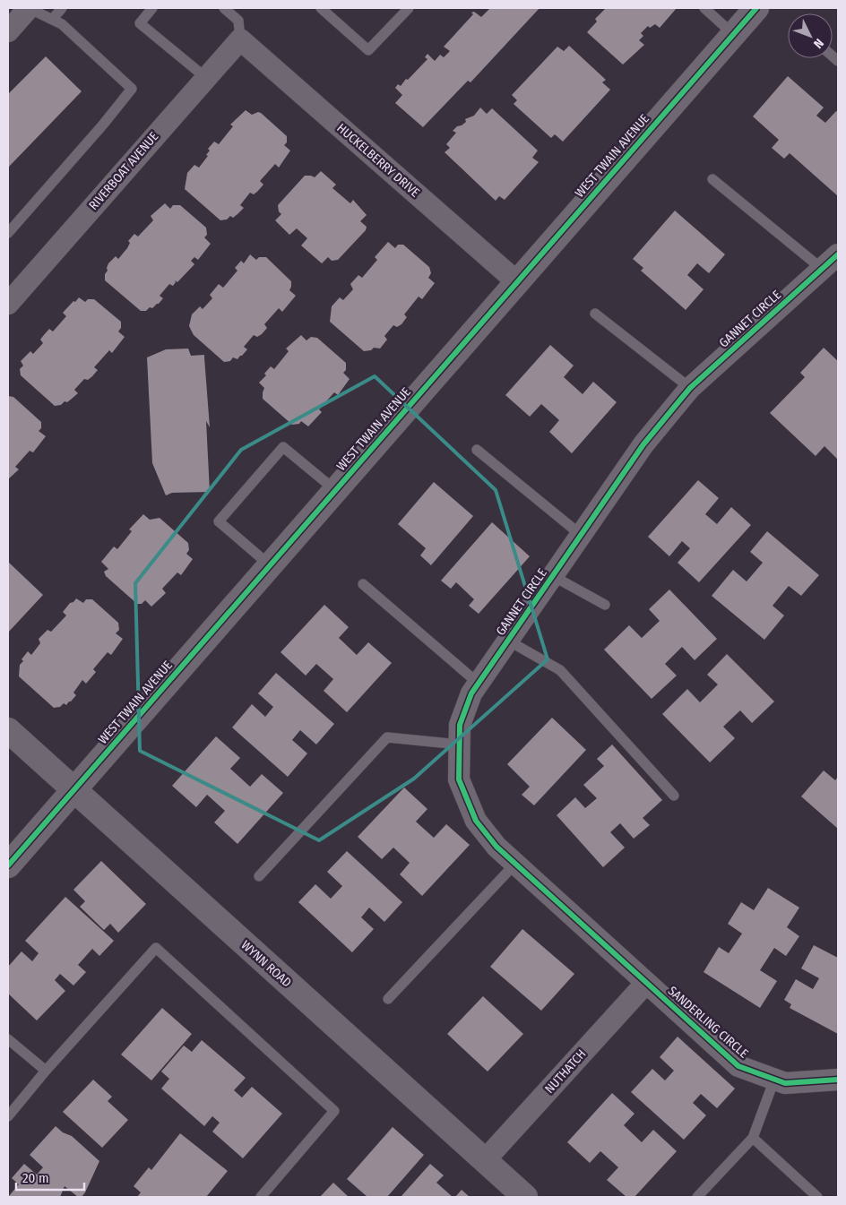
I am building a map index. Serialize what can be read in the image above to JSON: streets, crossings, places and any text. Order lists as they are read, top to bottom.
{
  "streets": {
    "main road": ["WEST TWAIN AVENUE", "WYNN ROAD"],
    "street": [
      "HUCKELBERRY DRIVE",
      "RIVERBOAT AVENUE",
      "GANNET CIRCLE",
      "SANDERLING CIRCLE",
      "NUTHATCH"
    ]
  },
  "crossings": [
    ["WEST TWAIN AVENUE", "HUCKELBERRY DRIVE"],
    ["WEST TWAIN AVENUE", "WYNN ROAD"],
    ["HUCKELBERRY DRIVE", "RIVERBOAT AVENUE"],
    ["GANNET CIRCLE", "SANDERLING CIRCLE"],
    ["GANNET CIRCLE", "NUTHATCH"],
    ["WYNN ROAD", "NUTHATCH"],
    ["SANDERLING CIRCLE", "NUTHATCH"]
  ],
  "scale_bar": "20 m",
  "north": "bottom right"
}
